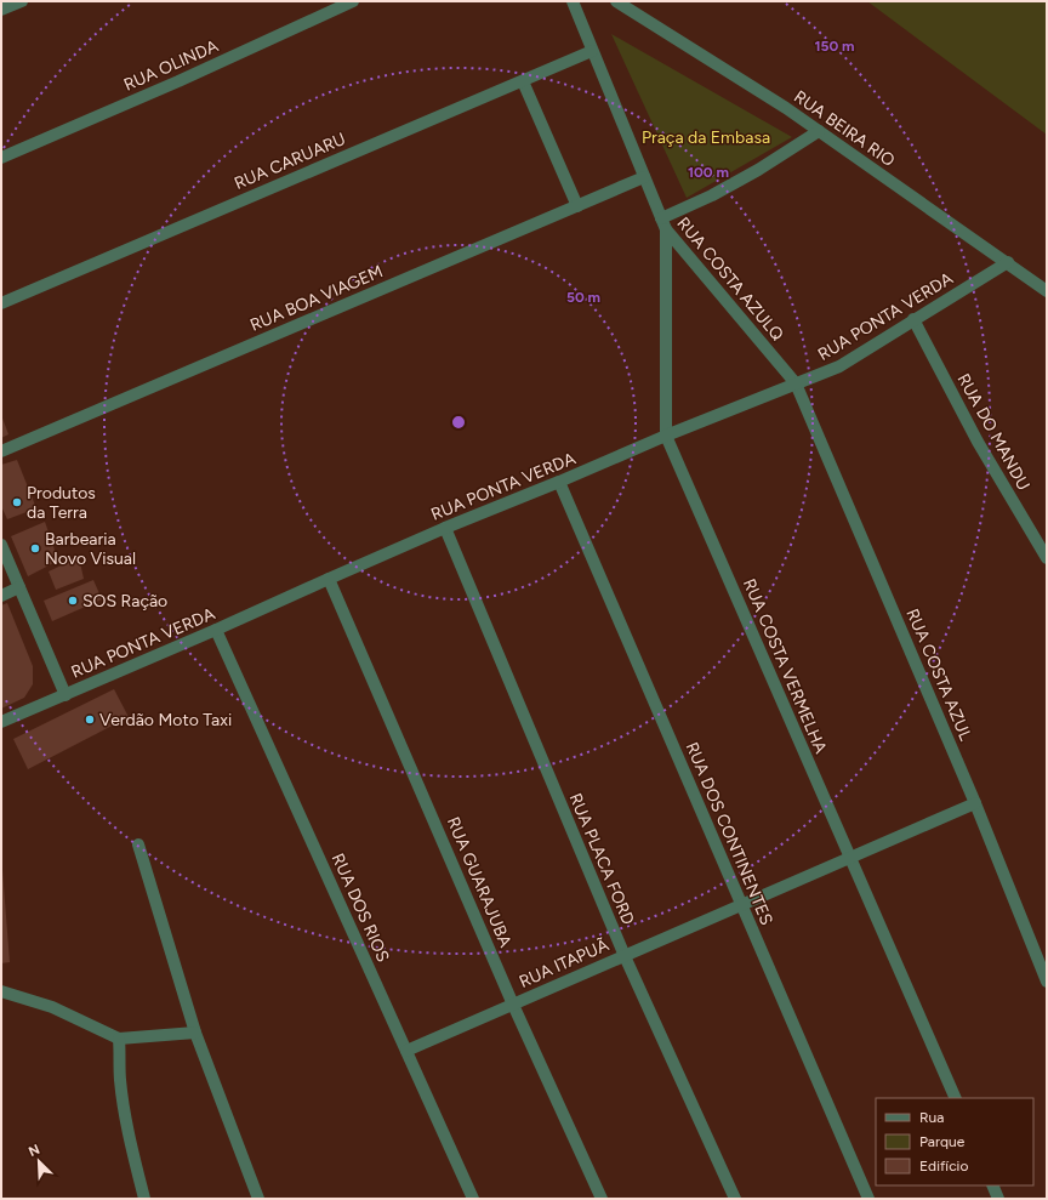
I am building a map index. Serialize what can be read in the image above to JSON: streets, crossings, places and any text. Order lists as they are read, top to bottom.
{
  "streets": {
    "street": [
      "RUA OLINDA",
      "RUA BEIRA RIO",
      "RUA CARUARU",
      "RUA COSTA AZULQ",
      "RUA BOA VIAGEM",
      "RUA PONTA VERDA",
      "RUA DO MANDU",
      "RUA COSTA VERMELHA",
      "RUA COSTA AZUL",
      "RUA DOS CONTINENTES",
      "RUA PLACA FORD",
      "RUA GUARAJUBA",
      "RUA DOS RIOS",
      "RUA ITAPUÃ"
    ]
  },
  "crossings": [
    ["RUA BEIRA RIO", "RUA PONTA VERDA"],
    ["RUA CARUARU", "RUA COSTA AZULQ"],
    ["RUA COSTA AZULQ", "RUA BOA VIAGEM"],
    ["RUA COSTA AZULQ", "RUA PONTA VERDA"],
    ["RUA COSTA AZULQ", "RUA COSTA VERMELHA"],
    ["RUA COSTA AZULQ", "RUA COSTA AZUL"],
    ["RUA PONTA VERDA", "RUA DO MANDU"],
    ["RUA PONTA VERDA", "RUA COSTA VERMELHA"],
    ["RUA PONTA VERDA", "RUA COSTA AZUL"],
    ["RUA PONTA VERDA", "RUA DOS CONTINENTES"],
    ["RUA PONTA VERDA", "RUA PLACA FORD"],
    ["RUA PONTA VERDA", "RUA GUARAJUBA"],
    ["RUA PONTA VERDA", "RUA DOS RIOS"],
    ["RUA COSTA VERMELHA", "RUA ITAPUÃ"],
    ["RUA COSTA AZUL", "RUA ITAPUÃ"],
    ["RUA DOS CONTINENTES", "RUA ITAPUÃ"],
    ["RUA PLACA FORD", "RUA ITAPUÃ"],
    ["RUA GUARAJUBA", "RUA ITAPUÃ"],
    ["RUA DOS RIOS", "RUA ITAPUÃ"]
  ],
  "parks": ["Praça da Embasa"],
  "places": [
    "Produtos da Terra",
    "Barbearia Novo Visual",
    "SOS Ração",
    "Verdão Moto Taxi"
  ],
  "legend": ["Rua", "Parque", "Edifício"],
  "north": "top left",
  "rings": ["150 m", "100 m", "50 m"]
}
